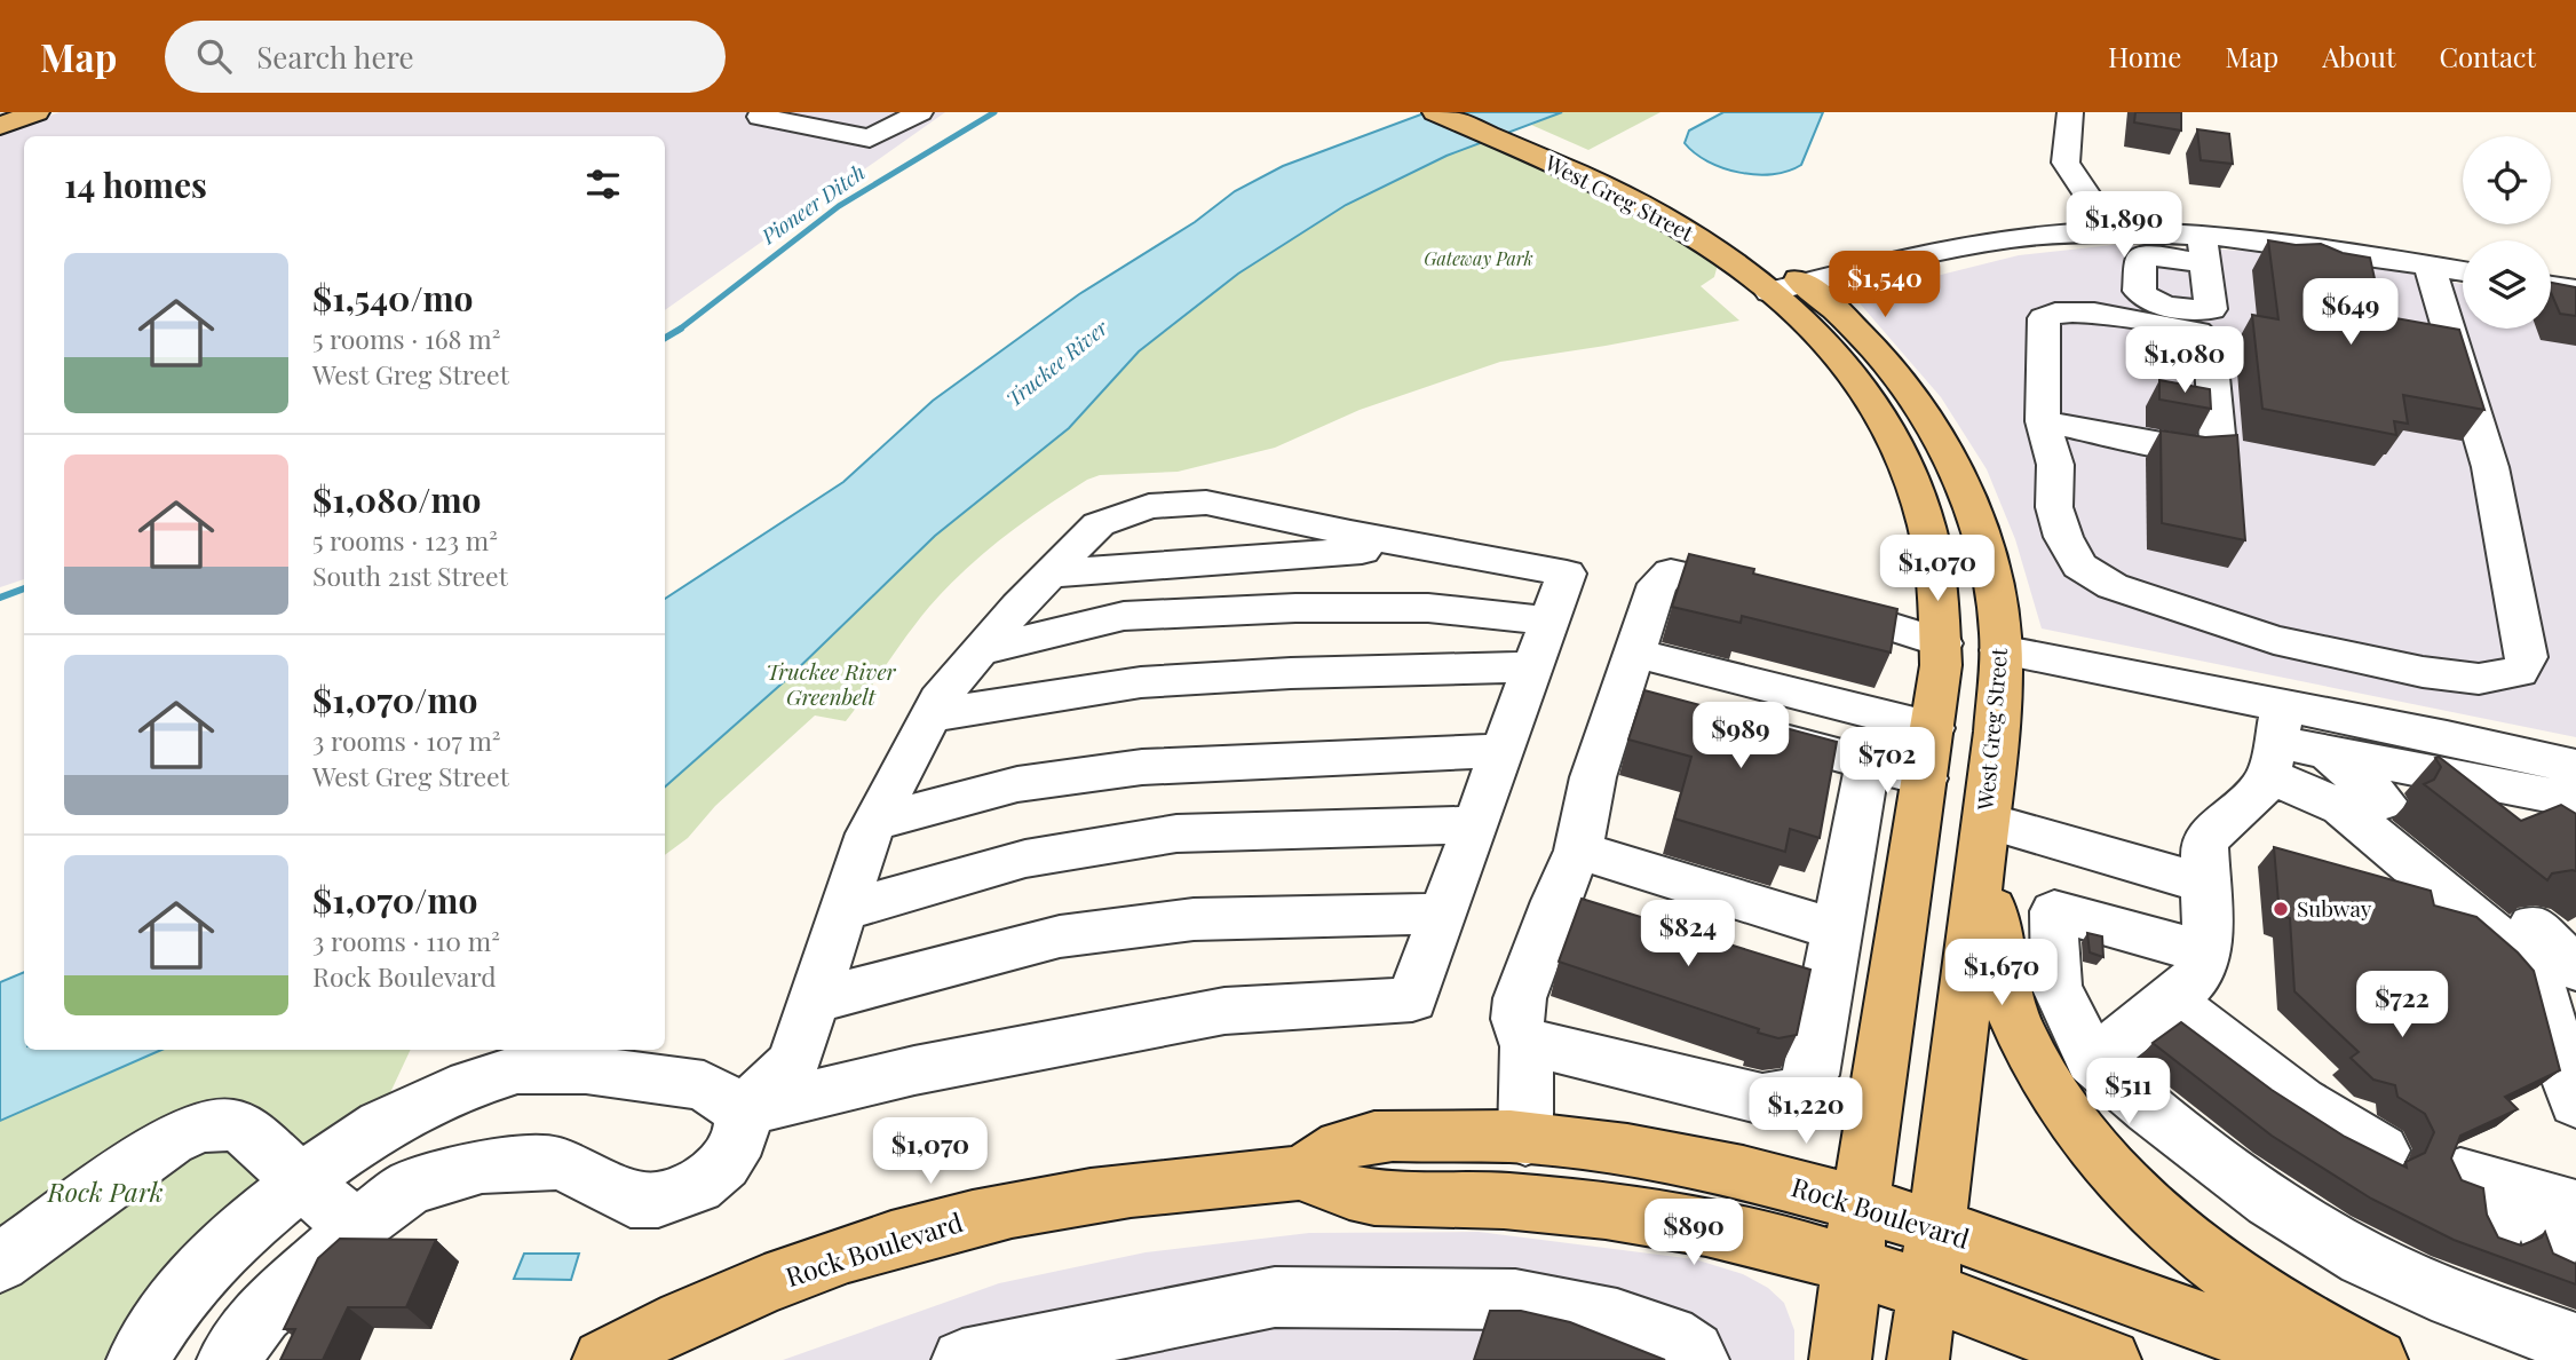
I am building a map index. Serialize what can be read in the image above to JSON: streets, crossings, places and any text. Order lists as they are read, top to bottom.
{
  "streets": {
    "main road": ["West Greg Street", "Rock Boulevard"]
  },
  "crossings": [
    ["West Greg Street", "Rock Boulevard"]
  ],
  "water": ["Pioneer Ditch", "Truckee River"],
  "parks": ["Gateway Park", "Truckee River Greenbelt", "Rock Park"],
  "places": ["Subway"],
  "page": {
    "header": "Map",
    "search": "Search here",
    "nav": [
      "Home",
      "Map",
      "About",
      "Contact"
    ],
    "heading": "14 homes",
    "price": [
      "$1,890",
      "$1,540",
      "$649",
      "$1,080",
      "$1,070",
      "$989",
      "$702",
      "$824",
      "$1,670",
      "$722",
      "$511",
      "$1,220",
      "$1,070",
      "$890"
    ],
    "list": [
      {
        "name": "$1,540/mo",
        "note": "5 rooms · 168 m² · West Greg Street"
      },
      {
        "name": "$1,080/mo",
        "note": "5 rooms · 123 m² · South 21st Street"
      },
      {
        "name": "$1,070/mo",
        "note": "3 rooms · 107 m² · West Greg Street"
      },
      {
        "name": "$1,070/mo",
        "note": "3 rooms · 110 m² · Rock Boulevard"
      }
    ]
  }
}
